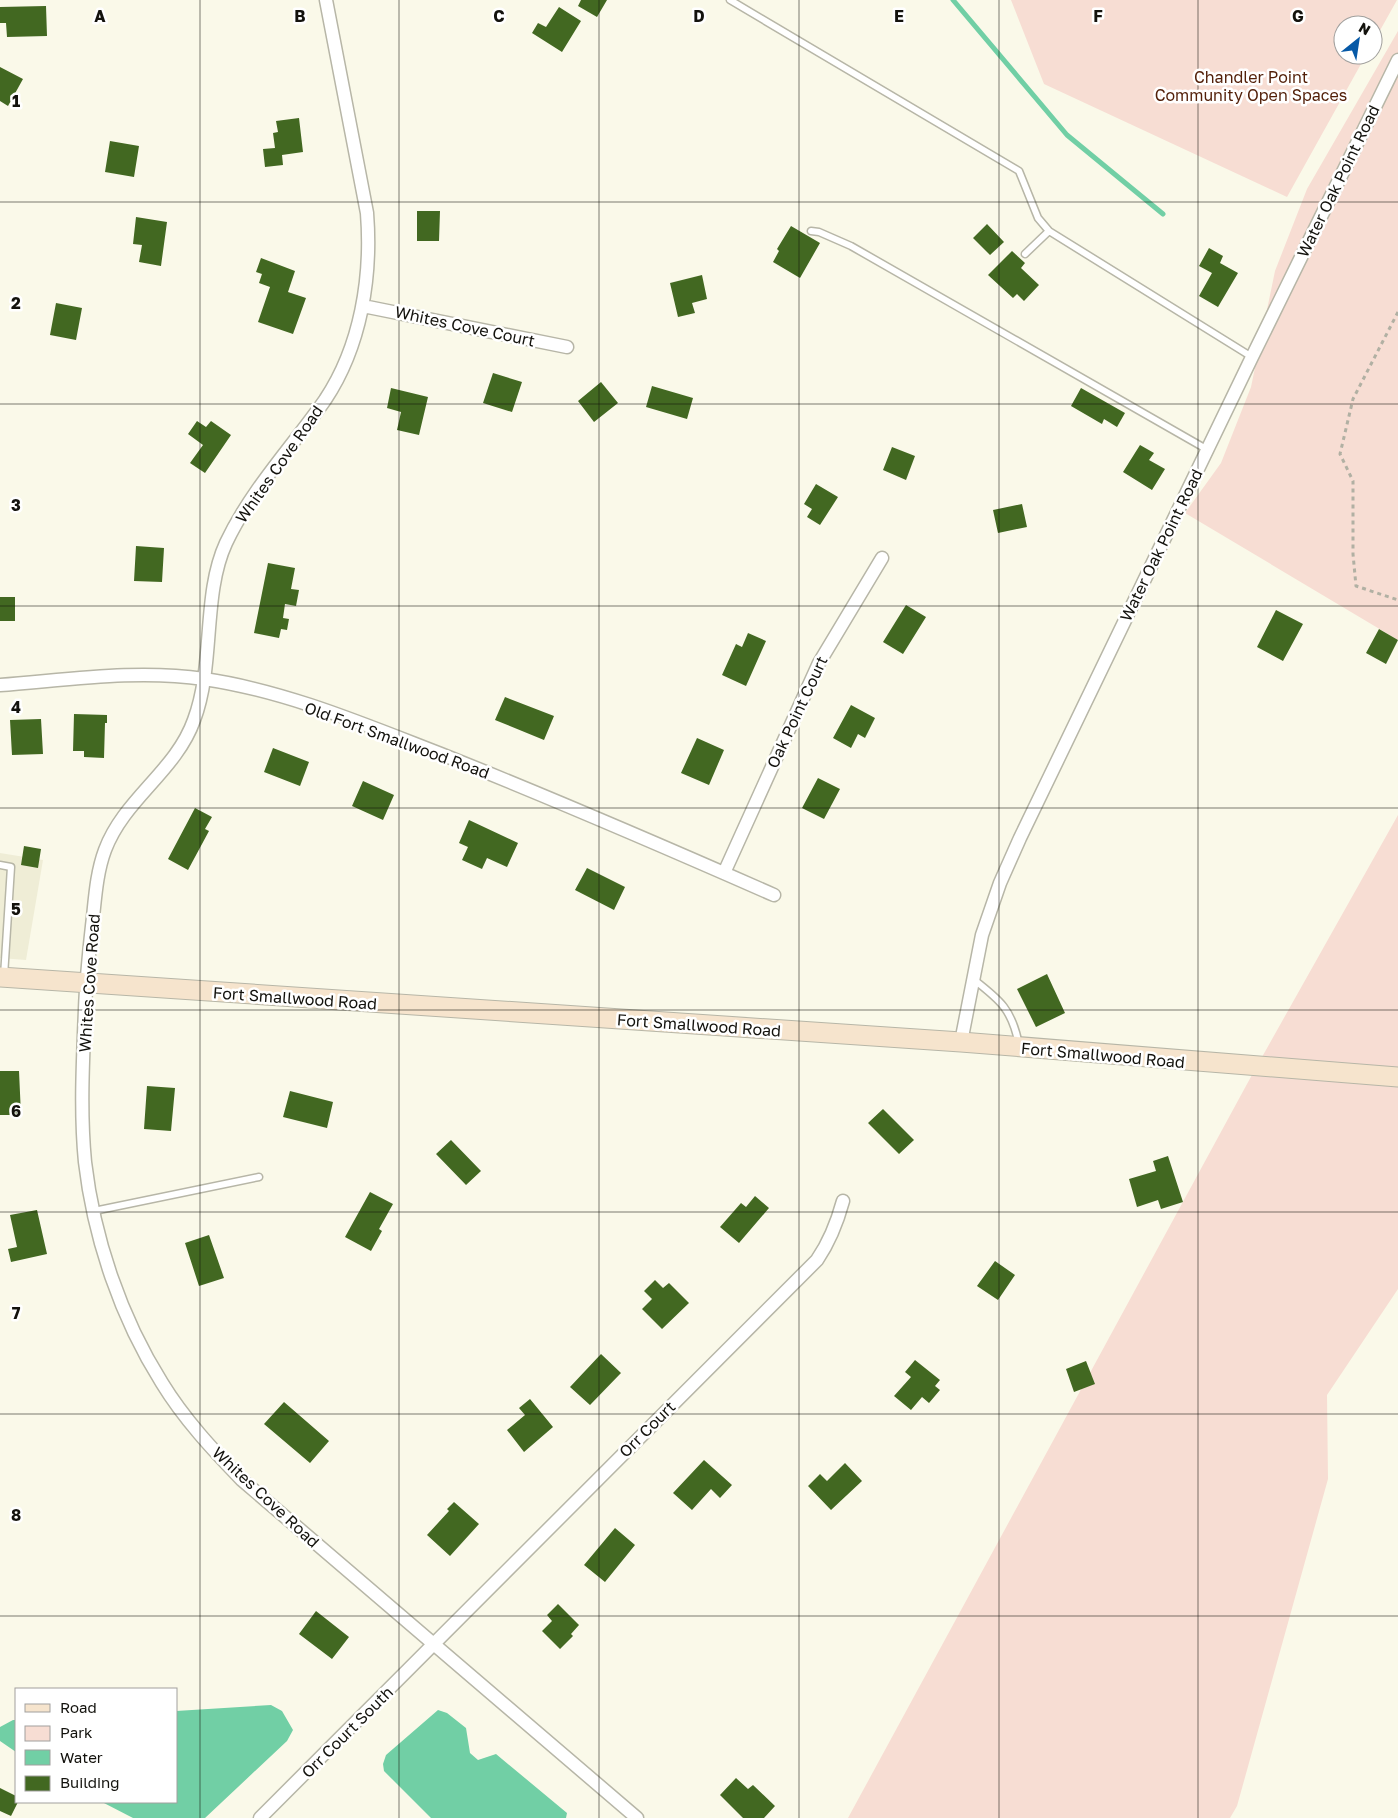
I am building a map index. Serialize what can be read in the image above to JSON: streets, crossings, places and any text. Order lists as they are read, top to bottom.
{
  "streets": {
    "main road": ["Fort Smallwood Road"],
    "street": [
      "Water Oak Point Road",
      "Whites Cove Court",
      "Whites Cove Road",
      "Oak Point Court",
      "Old Fort Smallwood Road",
      "Orr Court",
      "Orr Court South"
    ]
  },
  "crossings": [
    ["Water Oak Point Road", "Fort Smallwood Road"],
    ["Whites Cove Court", "Whites Cove Road"],
    ["Whites Cove Road", "Old Fort Smallwood Road"],
    ["Whites Cove Road", "Fort Smallwood Road"],
    ["Whites Cove Road", "Orr Court"],
    ["Whites Cove Road", "Orr Court South"],
    ["Oak Point Court", "Old Fort Smallwood Road"],
    ["Orr Court", "Orr Court South"]
  ],
  "parks": ["Chandler Point Community Open Spaces"],
  "legend": [
    "Road",
    "Park",
    "Water",
    "Building"
  ],
  "north": "top right",
  "grid": {
    "columns": [
      "A",
      "B",
      "C",
      "D",
      "E",
      "F",
      "G"
    ],
    "rows": [
      "1",
      "2",
      "3",
      "4",
      "5",
      "6",
      "7",
      "8"
    ]
  }
}
